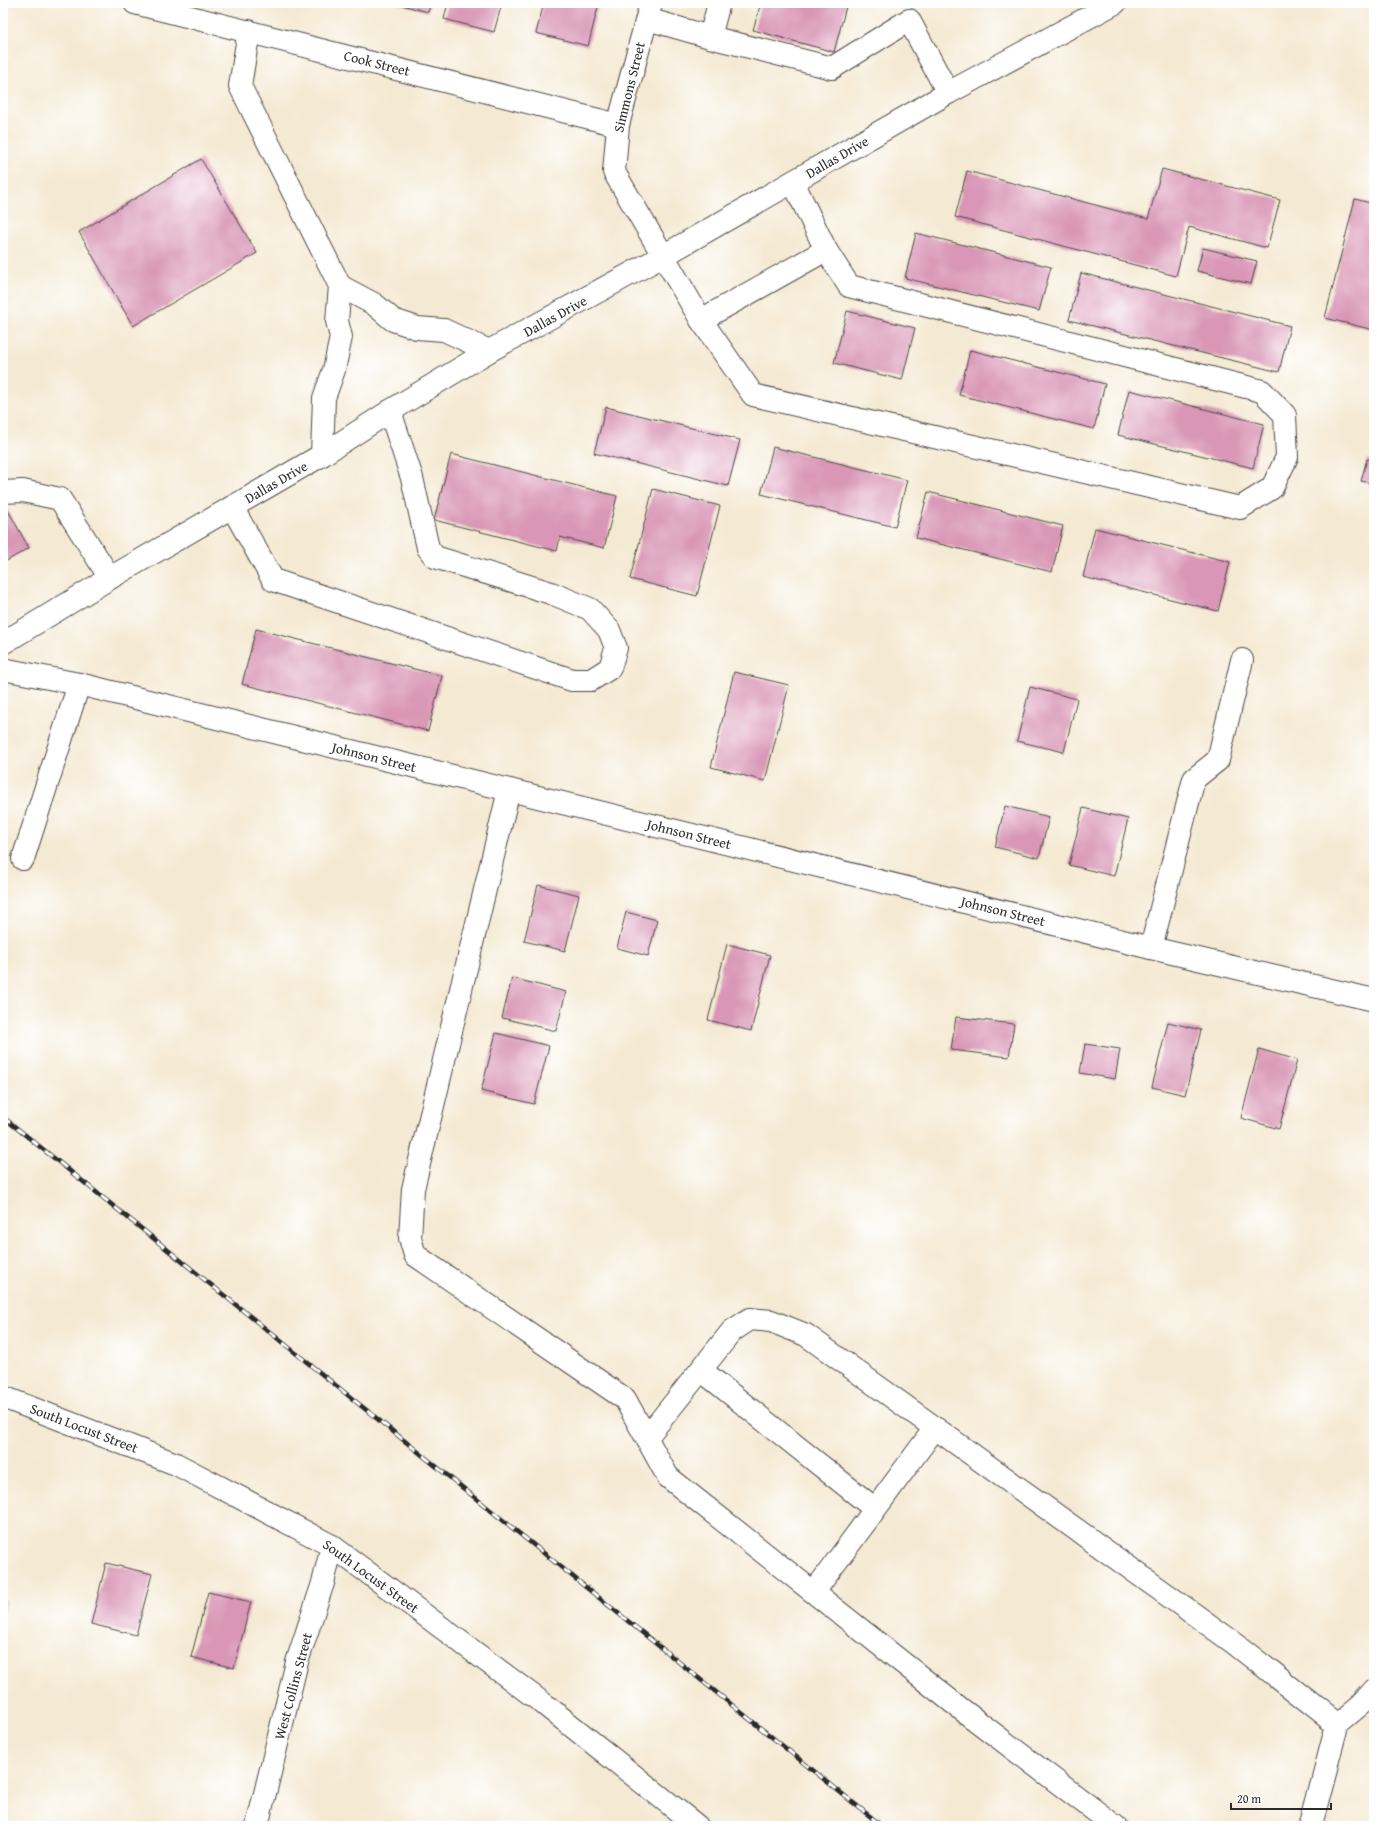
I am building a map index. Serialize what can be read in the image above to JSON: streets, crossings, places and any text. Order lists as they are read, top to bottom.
{
  "streets": {
    "street": [
      "Cook Street",
      "Simmons Street",
      "Dallas Drive",
      "Johnson Street",
      "South Locust Street",
      "West Collins Street"
    ]
  },
  "crossings": [
    ["Cook Street", "Simmons Street"],
    ["Simmons Street", "Dallas Drive"],
    ["South Locust Street", "West Collins Street"]
  ],
  "scale_bar": "20 m"
}
